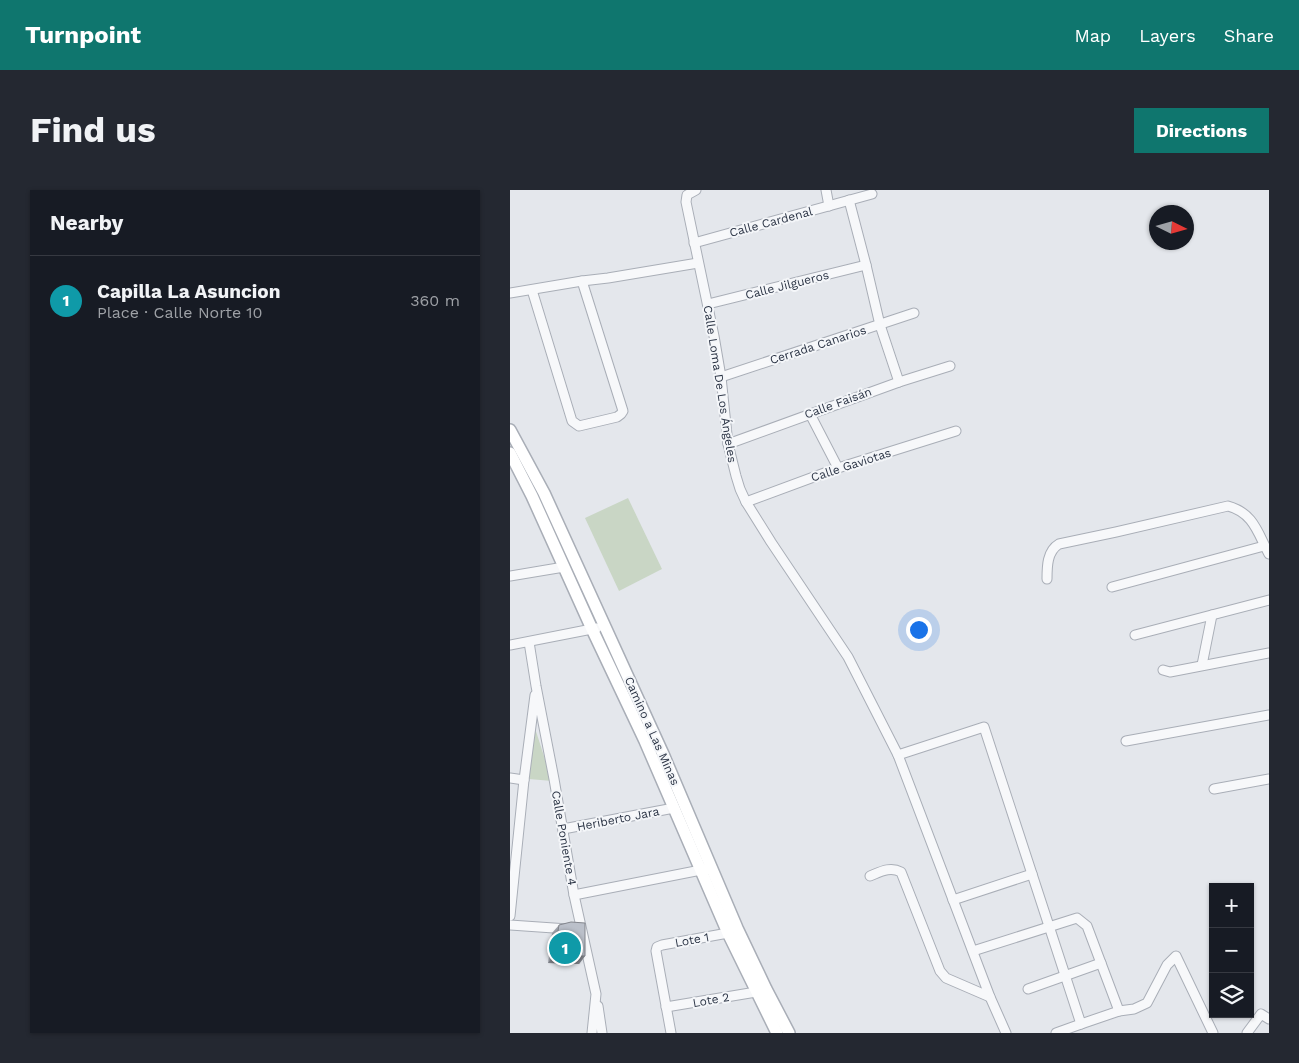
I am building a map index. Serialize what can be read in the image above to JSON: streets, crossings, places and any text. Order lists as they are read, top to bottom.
{
  "streets": {
    "street": [
      "Calle Cardenal",
      "Calle Jilgueros",
      "Cerrada Canarios",
      "Calle Loma De Los Ángeles",
      "Calle Faisán",
      "Calle Gaviotas",
      "Camino a Las Minas",
      "Heriberto Jara",
      "Calle Poniente 4",
      "Lote 1",
      "Lote 2"
    ]
  },
  "crossings": [
    ["Calle Cardenal", "Calle Loma De Los Ángeles"],
    ["Calle Jilgueros", "Calle Loma De Los Ángeles"],
    ["Cerrada Canarios", "Calle Loma De Los Ángeles"],
    ["Calle Loma De Los Ángeles", "Calle Faisán"],
    ["Calle Loma De Los Ángeles", "Calle Gaviotas"],
    ["Camino a Las Minas", "Heriberto Jara"],
    ["Camino a Las Minas", "Lote 1"],
    ["Camino a Las Minas", "Lote 2"],
    ["Heriberto Jara", "Calle Poniente 4"],
    ["Lote 1", "Lote 2"]
  ],
  "north": "right",
  "page": {
    "header": "Turnpoint",
    "nav": ["Map", "Layers", "Share"],
    "buttons": "Directions",
    "title": "Find us",
    "heading": "Nearby",
    "list": [
      {
        "mark": "1",
        "name": "Capilla La Asuncion",
        "note": "Place · Calle Norte 10",
        "value": "360 m"
      }
    ],
    "map_buttons": ["+", "−"],
    "pins": "1"
  }
}
